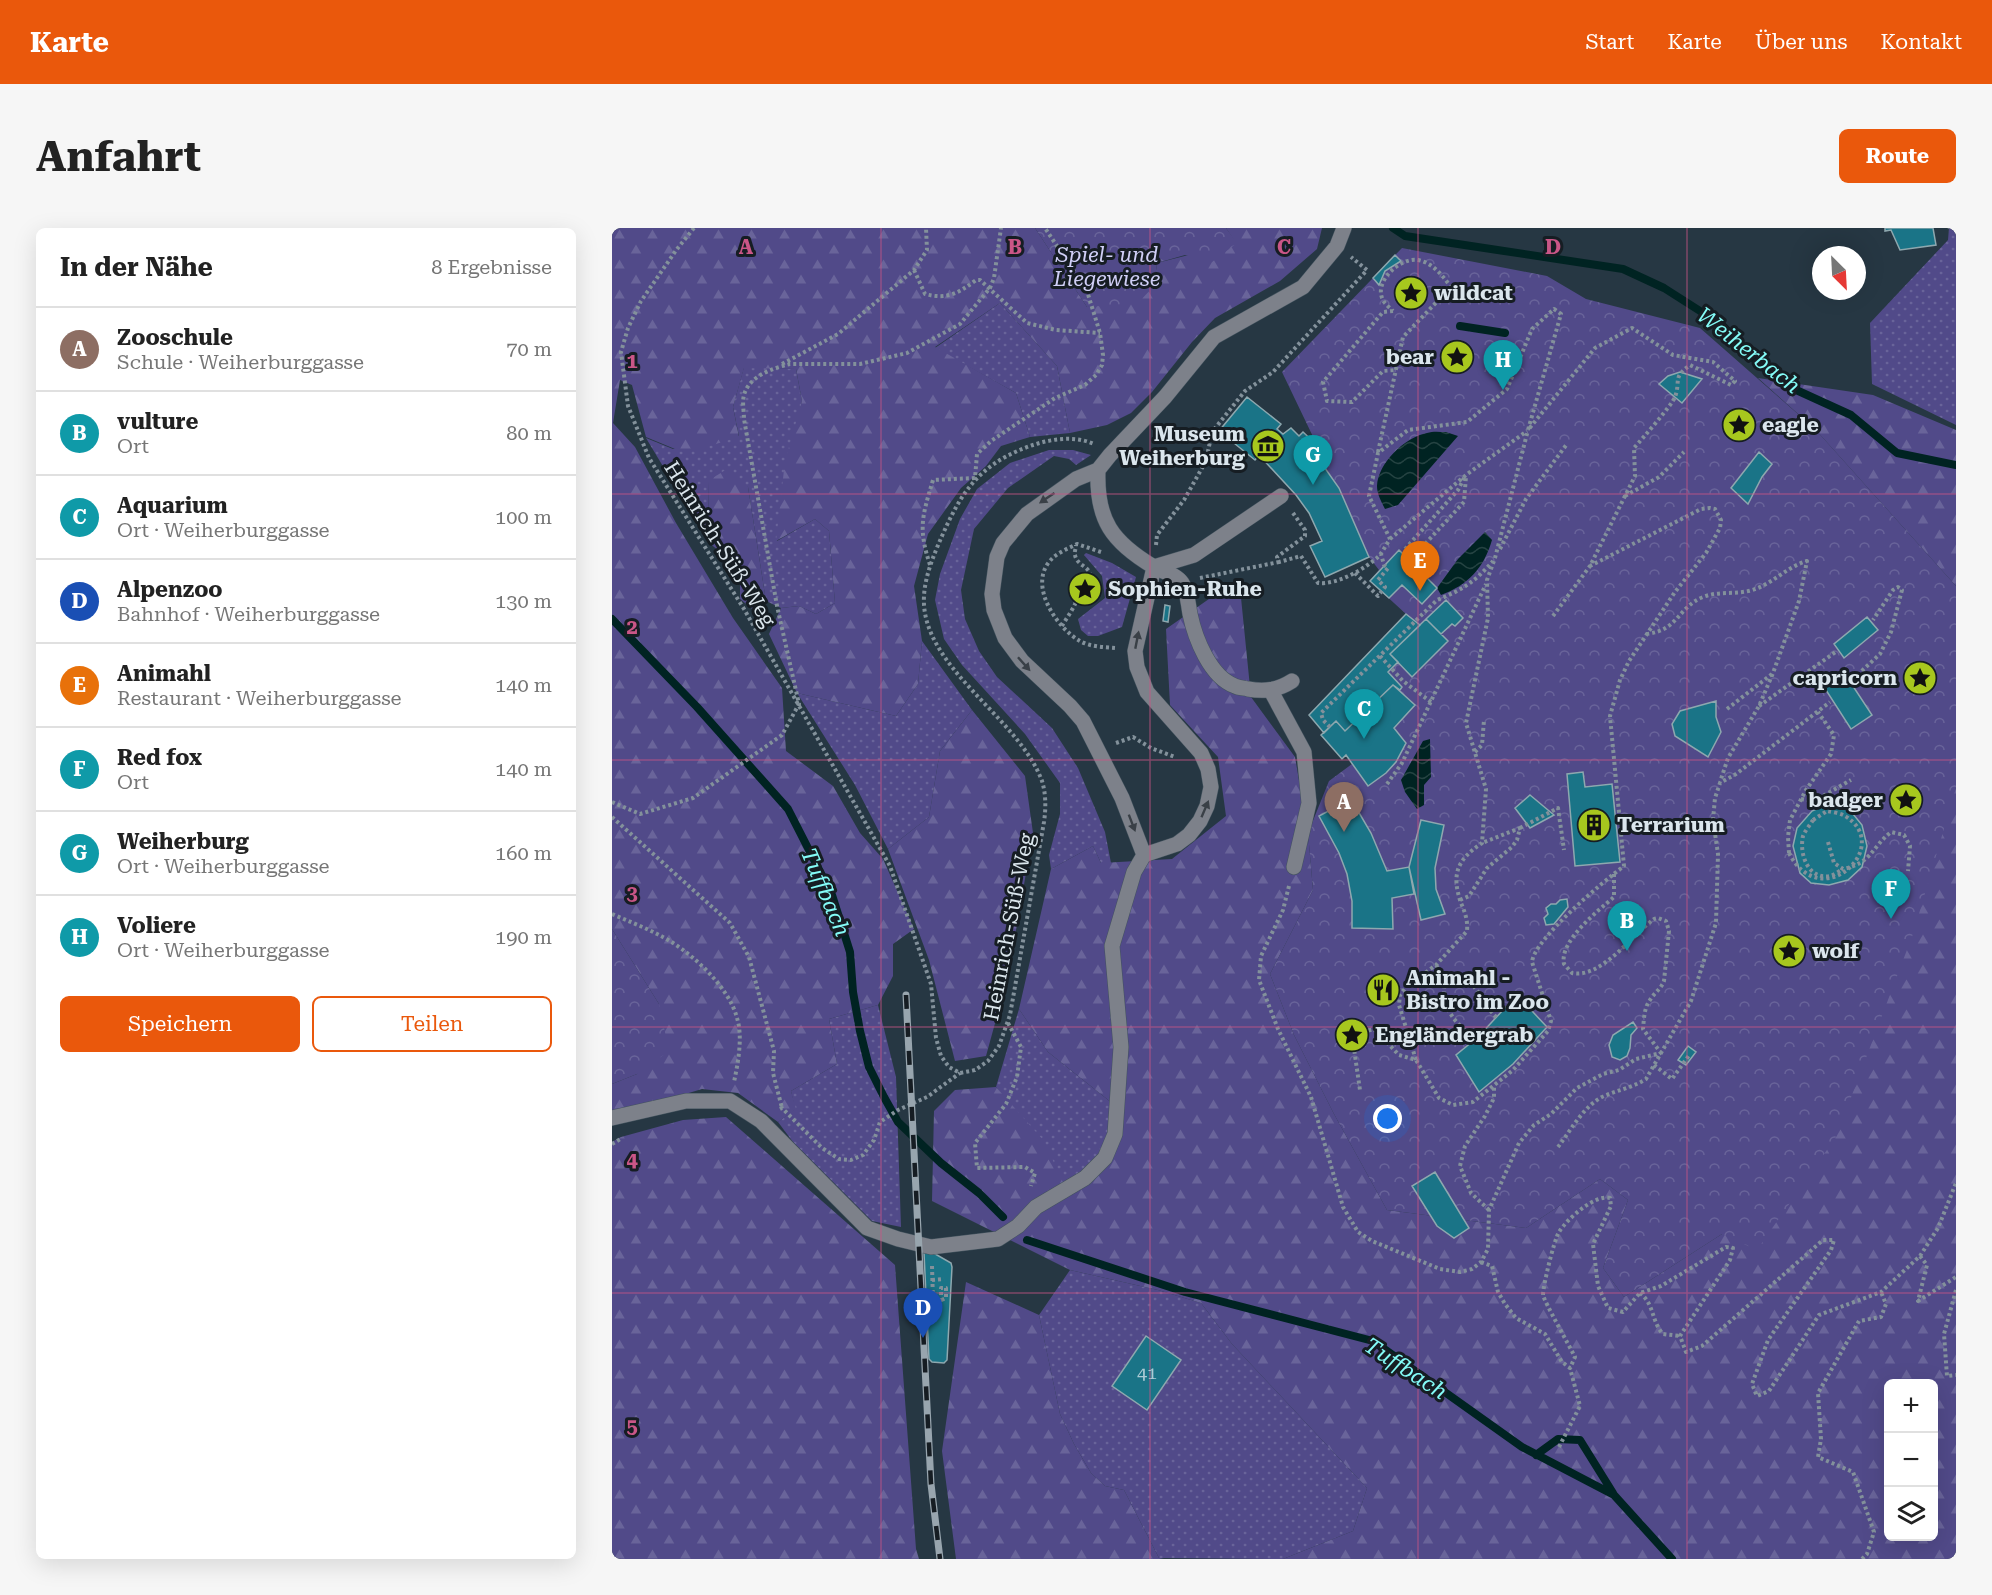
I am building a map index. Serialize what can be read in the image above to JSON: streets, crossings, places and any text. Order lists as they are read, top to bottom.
{
  "streets": {
    "path": ["Heinrich-Süß-Weg"]
  },
  "water": ["Weiherbach", "Tuffbach"],
  "parks": ["Spiel- und Liegewiese"],
  "places": {
    "place": [
      "wildcat",
      "bear",
      "eagle",
      "Sophien-Ruhe",
      "capricorn",
      "badger",
      "wolf",
      "Engländergrab"
    ],
    "museum": ["Museum Weiherburg"],
    "building": ["Terrarium"],
    "restaurant": ["Animahl - Bistro im Zoo"]
  },
  "house_numbers": ["41"],
  "north": "bottom right",
  "page": {
    "header": "Karte",
    "nav": [
      "Start",
      "Karte",
      "Über uns",
      "Kontakt"
    ],
    "buttons": [
      "Route",
      ["Speichern", "Teilen"]
    ],
    "title": "Anfahrt",
    "heading": ["In der Nähe", "8 Ergebnisse"],
    "list": [
      {
        "mark": "A",
        "name": "Zooschule",
        "note": "Schule · Weiherburggasse",
        "value": "70 m"
      },
      {
        "mark": "B",
        "name": "vulture",
        "note": "Ort",
        "value": "80 m"
      },
      {
        "mark": "C",
        "name": "Aquarium",
        "note": "Ort · Weiherburggasse",
        "value": "100 m"
      },
      {
        "mark": "D",
        "name": "Alpenzoo",
        "note": "Bahnhof · Weiherburggasse",
        "value": "130 m"
      },
      {
        "mark": "E",
        "name": "Animahl",
        "note": "Restaurant · Weiherburggasse",
        "value": "140 m"
      },
      {
        "mark": "F",
        "name": "Red fox",
        "note": "Ort",
        "value": "140 m"
      },
      {
        "mark": "G",
        "name": "Weiherburg",
        "note": "Ort · Weiherburggasse",
        "value": "160 m"
      },
      {
        "mark": "H",
        "name": "Voliere",
        "note": "Ort · Weiherburggasse",
        "value": "190 m"
      }
    ],
    "pins": [
      "H",
      "G",
      "E",
      "C",
      "A",
      "F",
      "B",
      "D"
    ],
    "map_buttons": ["+", "−"]
  },
  "grid": {
    "columns": [
      "A",
      "B",
      "C",
      "D"
    ],
    "rows": [
      "1",
      "2",
      "3",
      "4",
      "5"
    ]
  }
}
